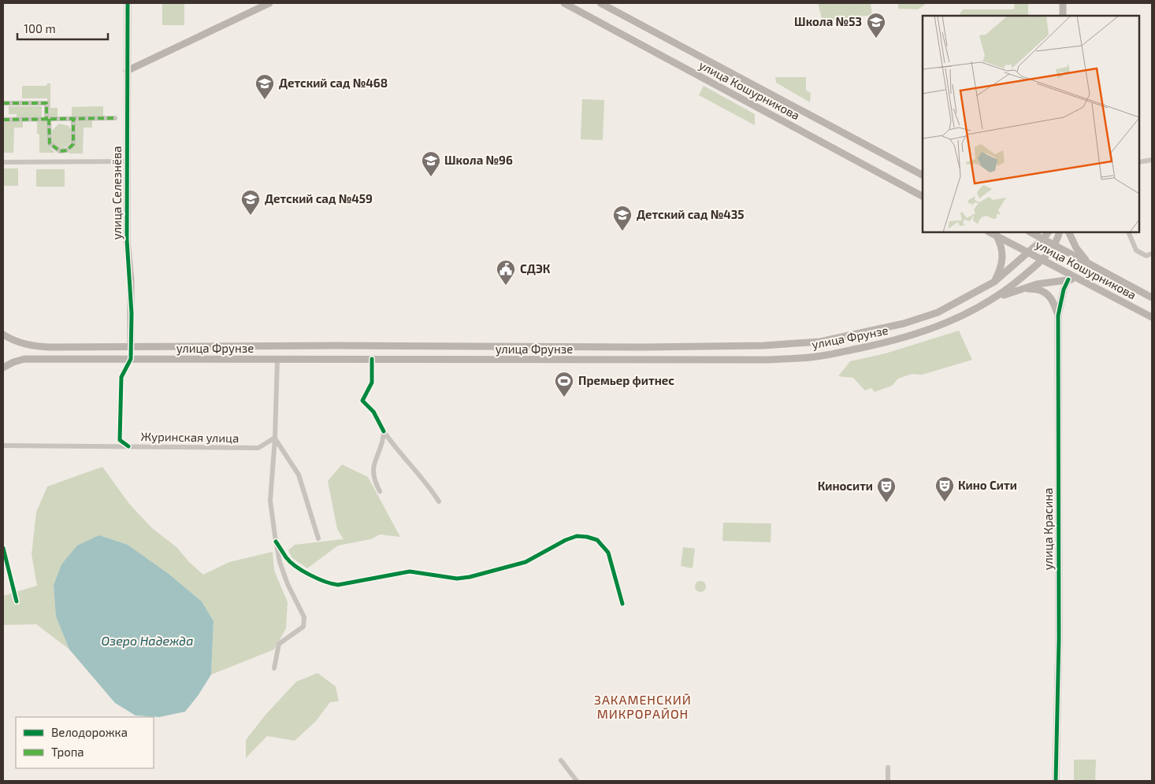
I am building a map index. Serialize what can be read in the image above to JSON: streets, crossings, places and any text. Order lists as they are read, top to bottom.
{
  "streets": {
    "main road": [
      "улица Кошурникова",
      "улица Селезнёва",
      "улица Фрунзе",
      "улица Красина"
    ],
    "street": ["Журинская улица"]
  },
  "crossings": [
    ["улица Кошурникова", "улица Фрунзе"],
    ["улица Селезнёва", "улица Фрунзе"],
    ["улица Селезнёва", "Журинская улица"]
  ],
  "districts": ["ЗАКАМЕНСКИЙ МИКРОРАЙОН"],
  "water": ["Озеро Надежда"],
  "places": {
    "school or university": [
      "Школа №53",
      "Детский сад №468",
      "Школа №96",
      "Детский сад №459",
      "Детский сад №435"
    ],
    "public building": ["СДЭК"],
    "sports": ["Премьер фитнес"],
    "theatre": ["Кино Сити", "Киносити"]
  },
  "legend": ["Велодорожка", "Тропа"],
  "scale_bar": "100 m"
}
